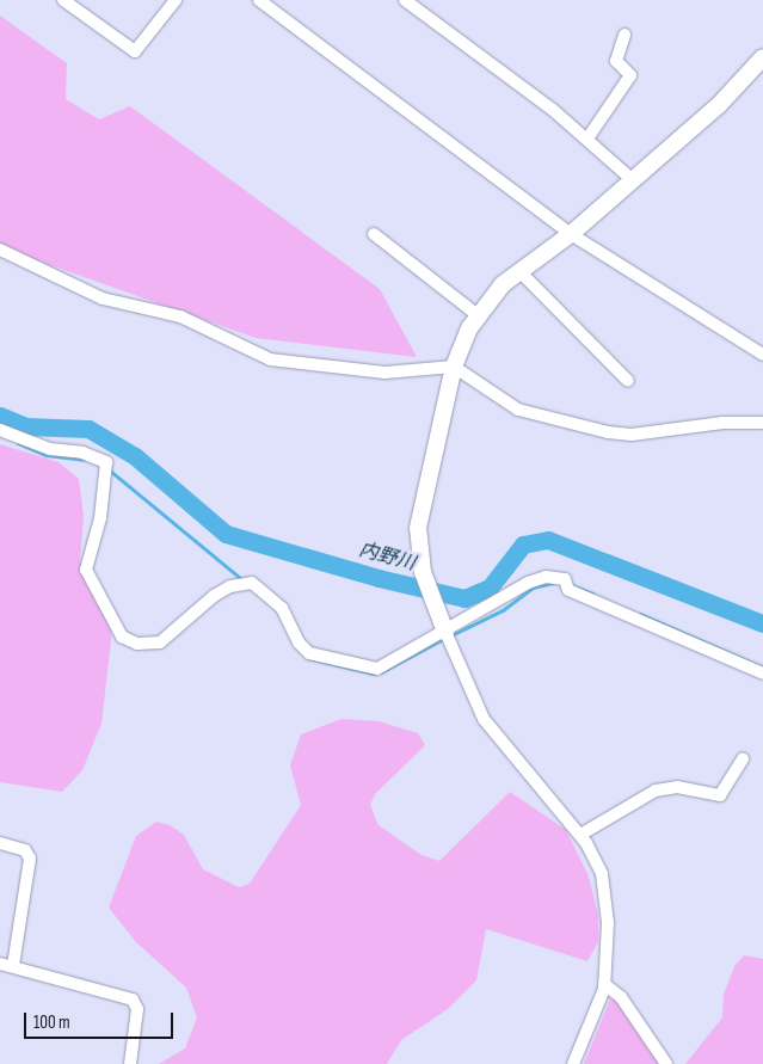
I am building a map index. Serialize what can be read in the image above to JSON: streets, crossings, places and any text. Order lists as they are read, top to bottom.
{
  "water": ["内野川"],
  "scale_bar": "100 m"
}
